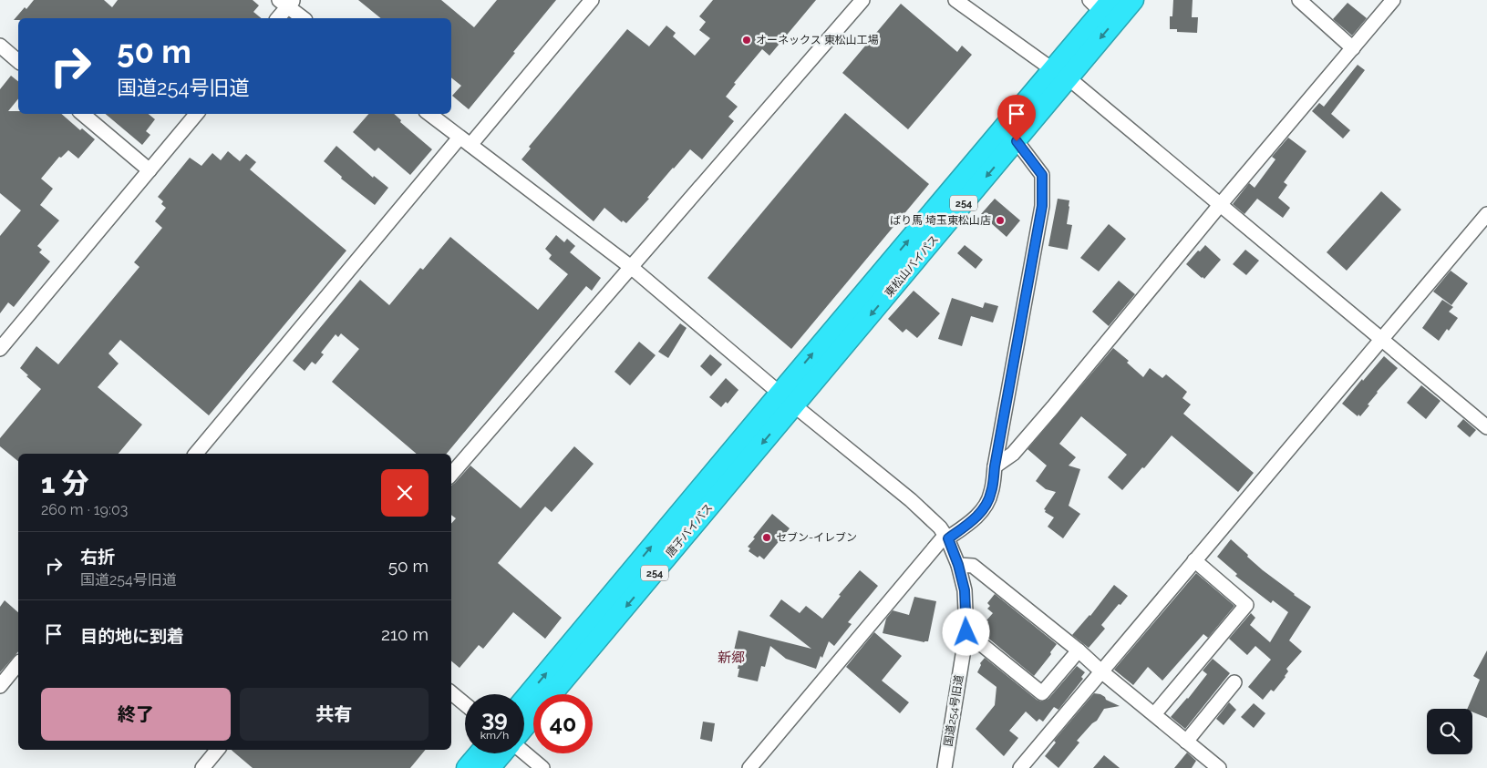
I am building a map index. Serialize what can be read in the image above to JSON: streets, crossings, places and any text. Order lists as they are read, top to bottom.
{
  "streets": {
    "highway": ["254", "東松山バイパス", "唐子バイパス"],
    "street": ["国道254号旧道"]
  },
  "crossings": [
    ["東松山バイパス", "唐子バイパス"]
  ],
  "districts": ["新郷"],
  "places": ["オーネックス 東松山工場", "ばり馬 埼玉東松山店", "セブン-イレブン"],
  "page": {
    "turn": ["50 m", "国道254号旧道"],
    "heading": ["1 分", "260 m · 19:03"],
    "list": [
      {
        "name": "右折",
        "note": "国道254号旧道",
        "value": "50 m"
      },
      {
        "name": "目的地に到着",
        "value": "210 m"
      }
    ],
    "buttons": ["終了", "共有"],
    "speed": "39 km/h",
    "limit": "40"
  }
}
